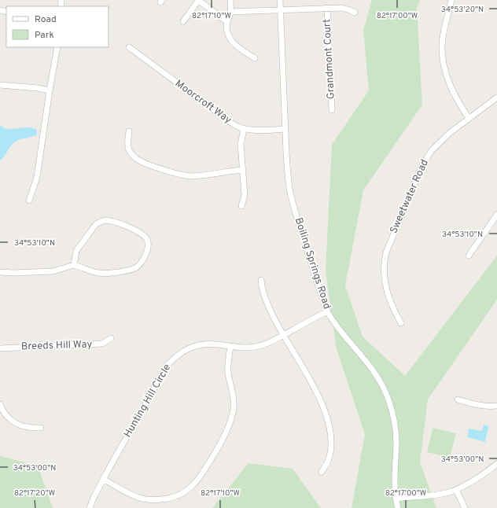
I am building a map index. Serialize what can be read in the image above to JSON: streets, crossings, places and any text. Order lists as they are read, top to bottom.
{
  "streets": {
    "street": [
      "Grandmont Court",
      "Moorcroft Way",
      "Sweetwater Road",
      "Boiling Springs Road",
      "Breeds Hill Way",
      "Hunting Hill Circle"
    ]
  },
  "crossings": [
    ["Moorcroft Way", "Boiling Springs Road"],
    ["Boiling Springs Road", "Hunting Hill Circle"]
  ],
  "legend": ["Road", "Park"],
  "coordinates": [
    "34°53'20\"N",
    "82°17'10\"W",
    "82°17'00\"W",
    "34°53'10\"N",
    "34°53'00\"N",
    "82°17'20\"W"
  ]
}
